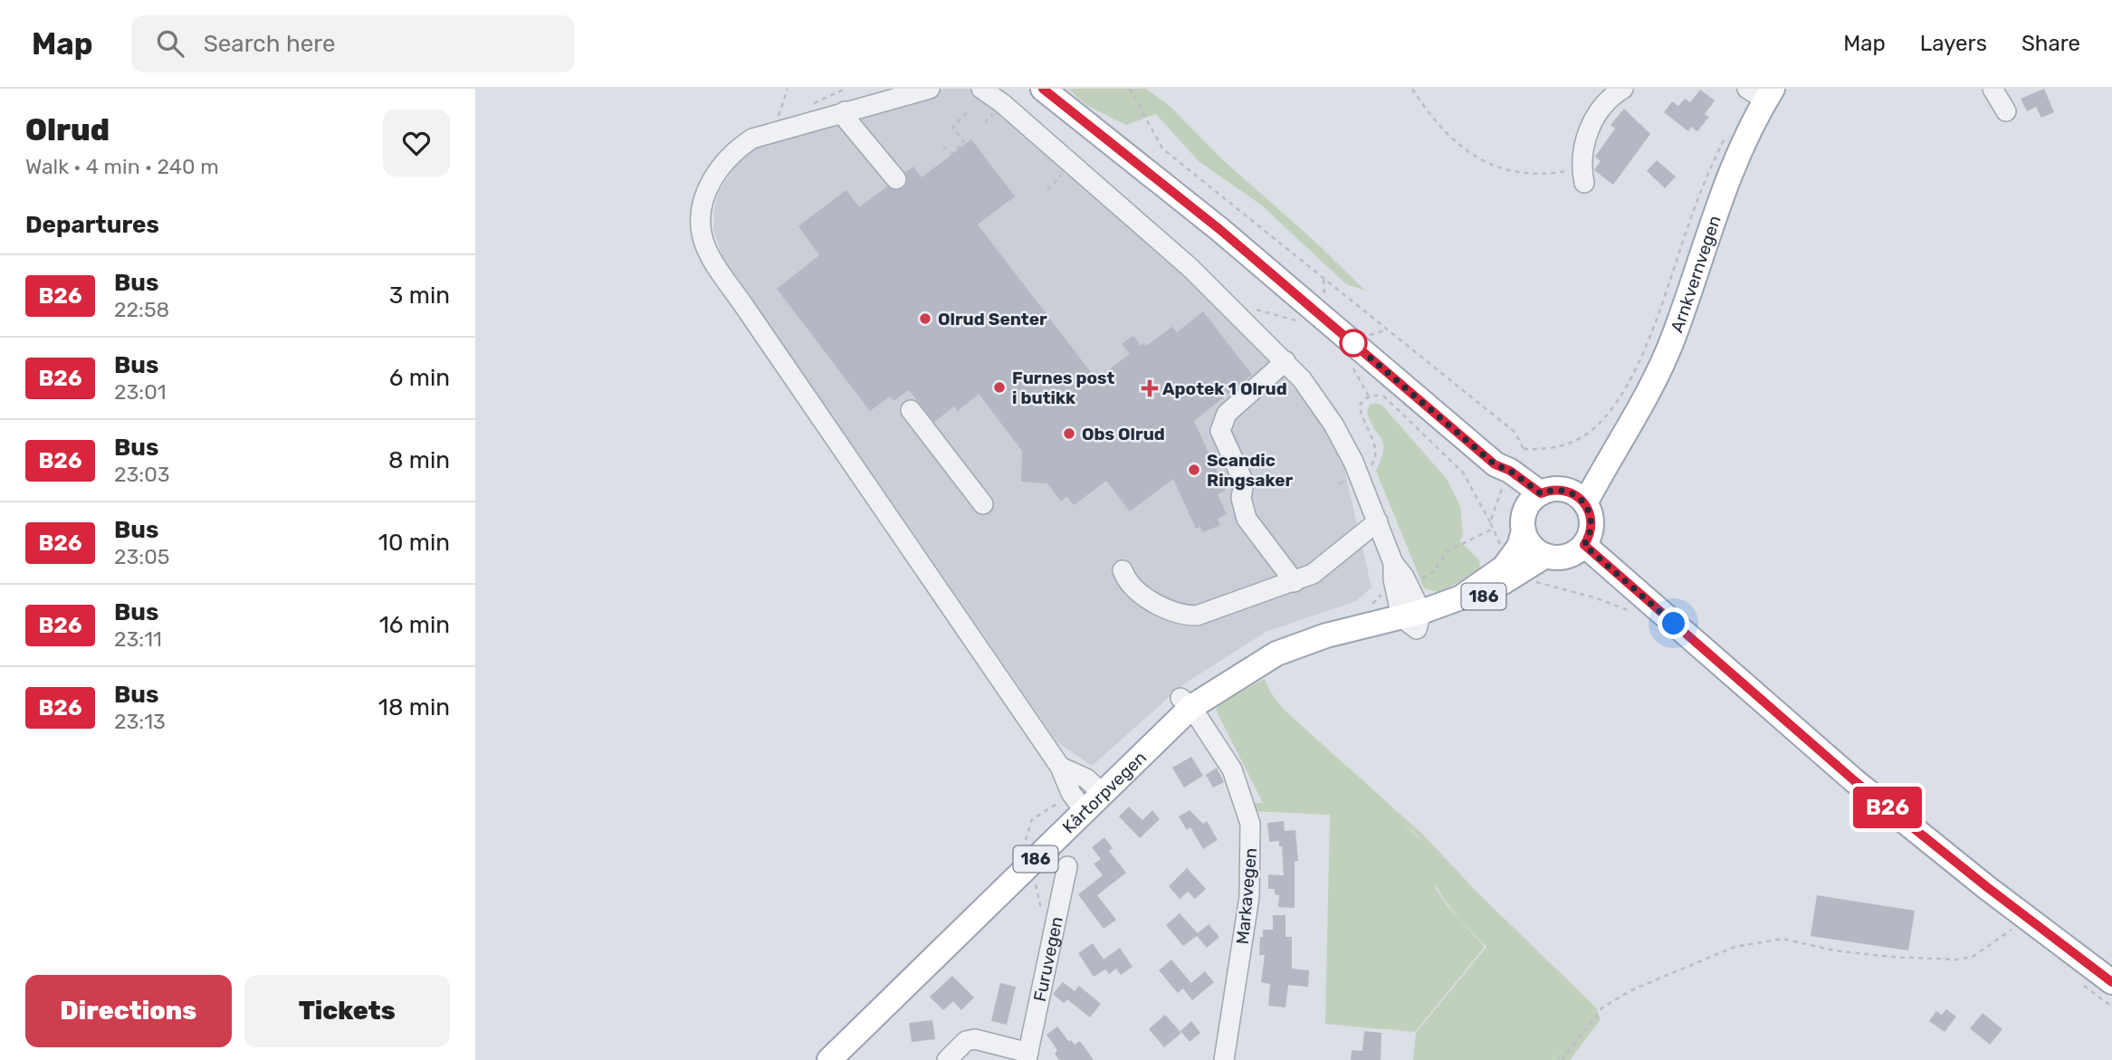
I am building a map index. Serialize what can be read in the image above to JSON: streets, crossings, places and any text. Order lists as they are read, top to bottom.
{
  "streets": {
    "main road": ["Arnkvernvegen", "186", "Kårtorpvegen"],
    "street": ["Markavegen", "Furuvegen"]
  },
  "crossings": [
    ["Arnkvernvegen", "Kårtorpvegen"],
    ["Kårtorpvegen", "Markavegen"]
  ],
  "places": {
    "other": [
      "Olrud Senter",
      "Furnes post i butikk",
      "Obs Olrud",
      "Scandic Ringsaker"
    ],
    "health": ["Apotek 1 Olrud"]
  },
  "lines": ["bus line B26"],
  "page": {
    "header": "Map",
    "search": "Search here",
    "nav": ["Map", "Layers", "Share"],
    "heading": [
      ["Olrud", "Walk · 4 min · 240 m"],
      "Departures"
    ],
    "on_map": "B26",
    "list": [
      {
        "mark": "B26",
        "name": "Bus",
        "note": "22:58",
        "value": "3 min"
      },
      {
        "mark": "B26",
        "name": "Bus",
        "note": "23:01",
        "value": "6 min"
      },
      {
        "mark": "B26",
        "name": "Bus",
        "note": "23:03",
        "value": "8 min"
      },
      {
        "mark": "B26",
        "name": "Bus",
        "note": "23:05",
        "value": "10 min"
      },
      {
        "mark": "B26",
        "name": "Bus",
        "note": "23:11",
        "value": "16 min"
      },
      {
        "mark": "B26",
        "name": "Bus",
        "note": "23:13",
        "value": "18 min"
      }
    ],
    "buttons": ["Directions", "Tickets"]
  }
}
